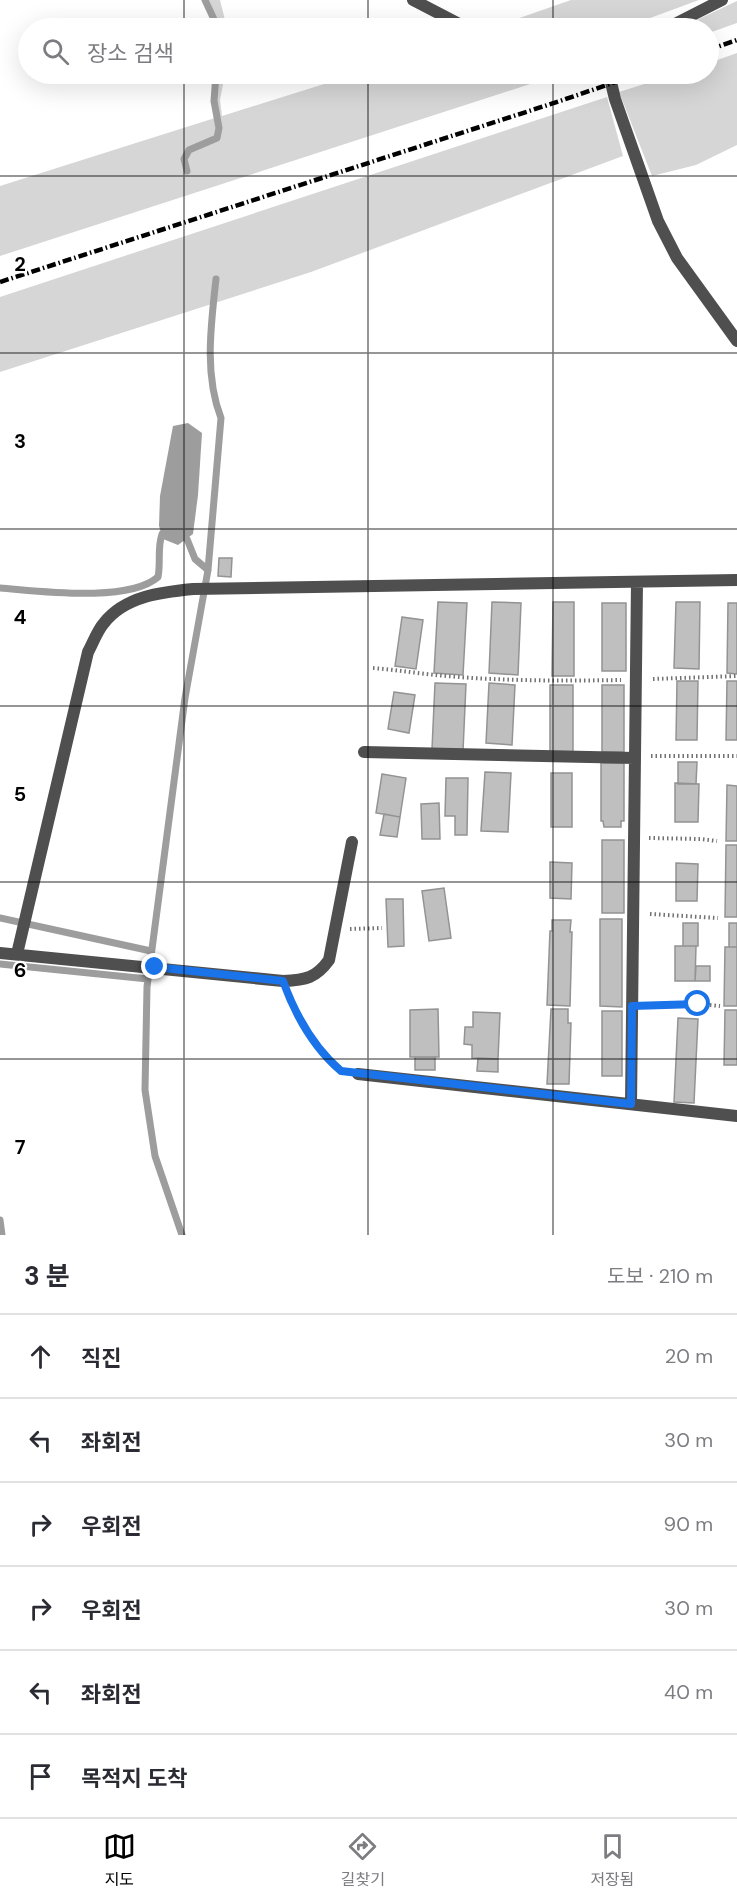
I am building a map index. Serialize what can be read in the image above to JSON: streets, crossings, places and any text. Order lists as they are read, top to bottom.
{
  "page": {
    "search": "장소 검색",
    "heading": ["3 분", "도보 · 210 m"],
    "list": [
      ["직진", "20 m"],
      ["좌회전", "30 m"],
      ["우회전", "90 m"],
      ["우회전", "30 m"],
      ["좌회전", "40 m"],
      "목적지 도착"
    ],
    "nav": ["지도", "길찾기", "저장됨"]
  },
  "grid": {
    "rows": [
      "2",
      "3",
      "4",
      "5",
      "6",
      "7"
    ]
  }
}
